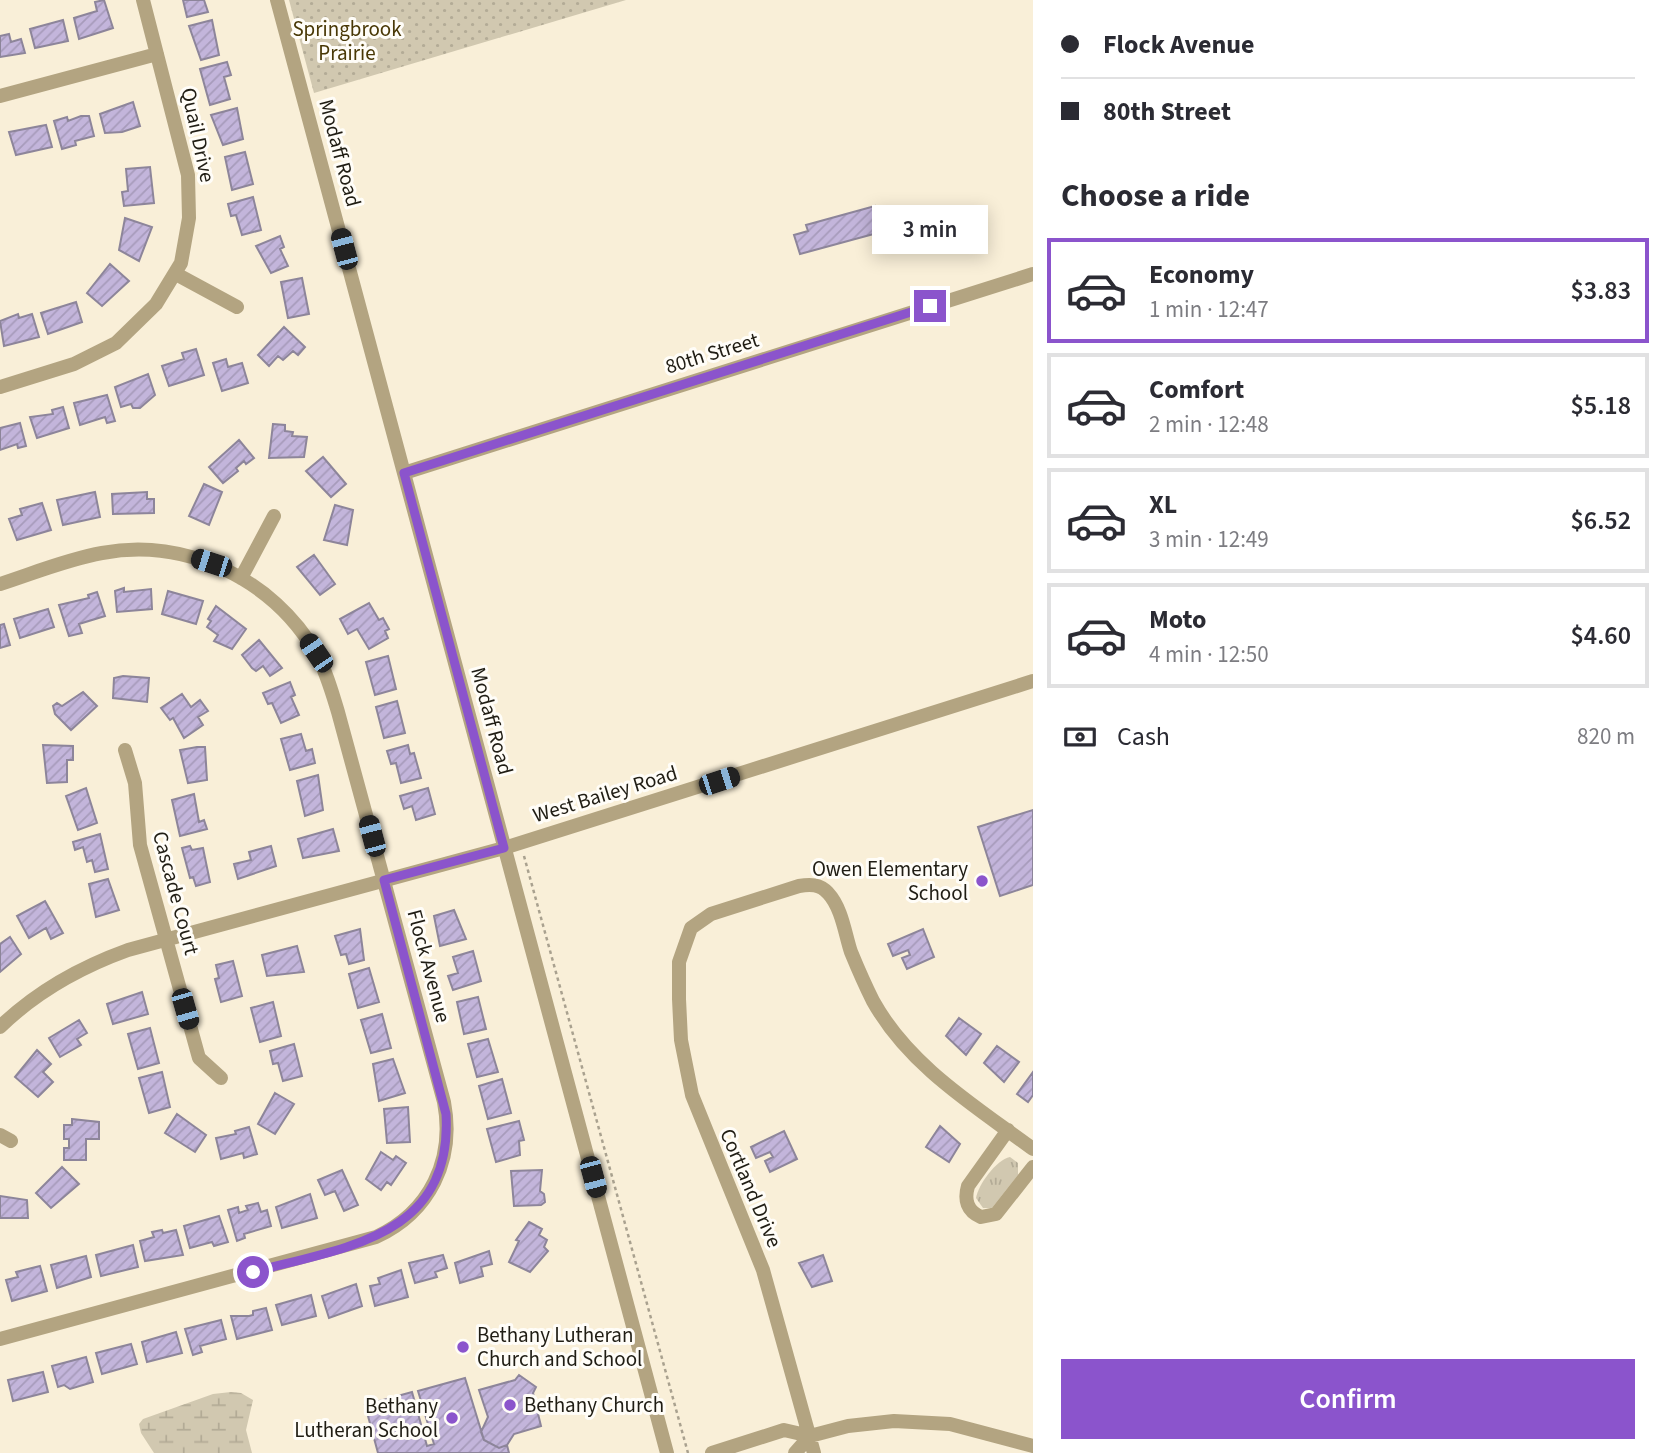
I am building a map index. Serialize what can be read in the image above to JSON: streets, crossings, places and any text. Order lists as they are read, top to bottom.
{
  "streets": {
    "street": [
      "Quail Drive",
      "Modaff Road",
      "80th Street",
      "West Bailey Road",
      "Cascade Court",
      "Flock Avenue",
      "Cortland Drive"
    ]
  },
  "crossings": [
    ["Modaff Road", "80th Street"],
    ["Modaff Road", "West Bailey Road"],
    ["West Bailey Road", "Cascade Court"],
    ["West Bailey Road", "Flock Avenue"]
  ],
  "parks": ["Springbrook Prairie"],
  "places": [
    "Owen Elementary School",
    "Bethany Lutheran Church and School",
    "Bethany Church",
    "Bethany Lutheran School"
  ],
  "page": {
    "banner": ["Flock Avenue", "80th Street"],
    "heading": "Choose a ride",
    "bubble": "3 min",
    "list": [
      {
        "name": "Economy",
        "note": "1 min · 12:47",
        "value": "$3.83"
      },
      {
        "name": "Comfort",
        "note": "2 min · 12:48",
        "value": "$5.18"
      },
      {
        "name": "XL",
        "note": "3 min · 12:49",
        "value": "$6.52"
      },
      {
        "name": "Moto",
        "note": "4 min · 12:50",
        "value": "$4.60"
      }
    ],
    "pay": ["Cash", "820 m"],
    "buttons": "Confirm"
  }
}
